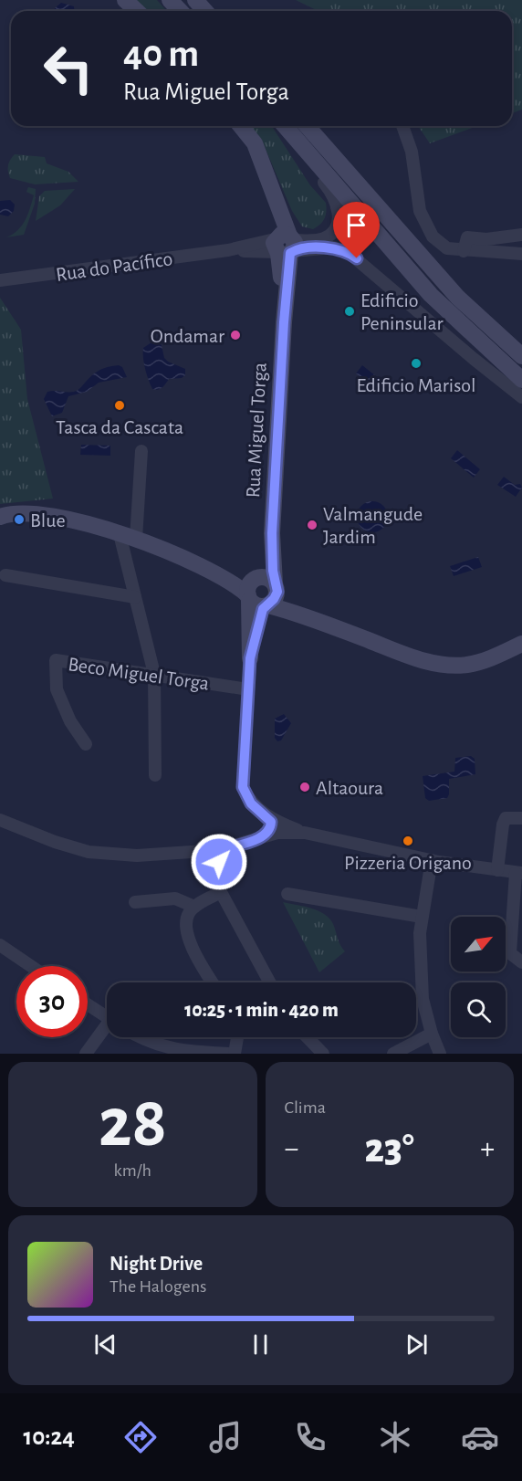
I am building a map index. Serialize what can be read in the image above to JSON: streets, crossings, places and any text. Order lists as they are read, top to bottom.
{
  "streets": {
    "street": ["Rua do Pacífico", "Rua Miguel Torga", "Beco Miguel Torga"]
  },
  "crossings": [
    ["Rua do Pacífico", "Rua Miguel Torga"],
    ["Rua Miguel Torga", "Beco Miguel Torga"]
  ],
  "places": [
    "Edificio Peninsular",
    "Ondamar",
    "Edificio Marisol",
    "Tasca da Cascata",
    "Blue",
    "Valmangude Jardim",
    "Altaoura",
    "Pizzeria Origano"
  ],
  "north": "top right",
  "page": {
    "turn": ["40 m", "Rua Miguel Torga"],
    "limit": "30",
    "trip": "10:25 · 1 min · 420 m",
    "tile": [
      ["28", "km/h"],
      "Clima"
    ],
    "heat": ["−", "23°", "+"],
    "song": ["Night Drive", "The Halogens"],
    "tabs": "10:24"
  }
}
